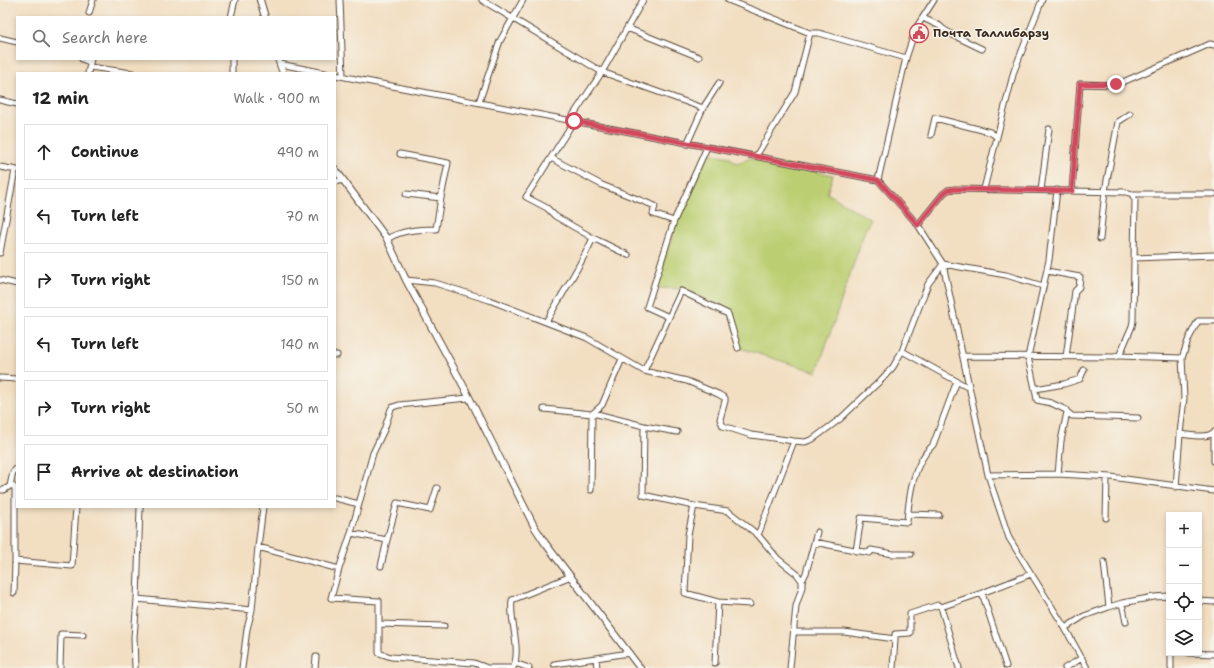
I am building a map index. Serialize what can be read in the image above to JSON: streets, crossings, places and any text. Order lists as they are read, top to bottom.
{
  "places": {
    "public building": ["Почта Таллибарзу"]
  },
  "page": {
    "search": "Search here",
    "heading": ["12 min", "Walk · 900 m"],
    "list": [
      ["Continue", "490 m"],
      ["Turn left", "70 m"],
      ["Turn right", "150 m"],
      ["Turn left", "140 m"],
      ["Turn right", "50 m"],
      "Arrive at destination"
    ],
    "map_buttons": ["+", "−"]
  }
}
